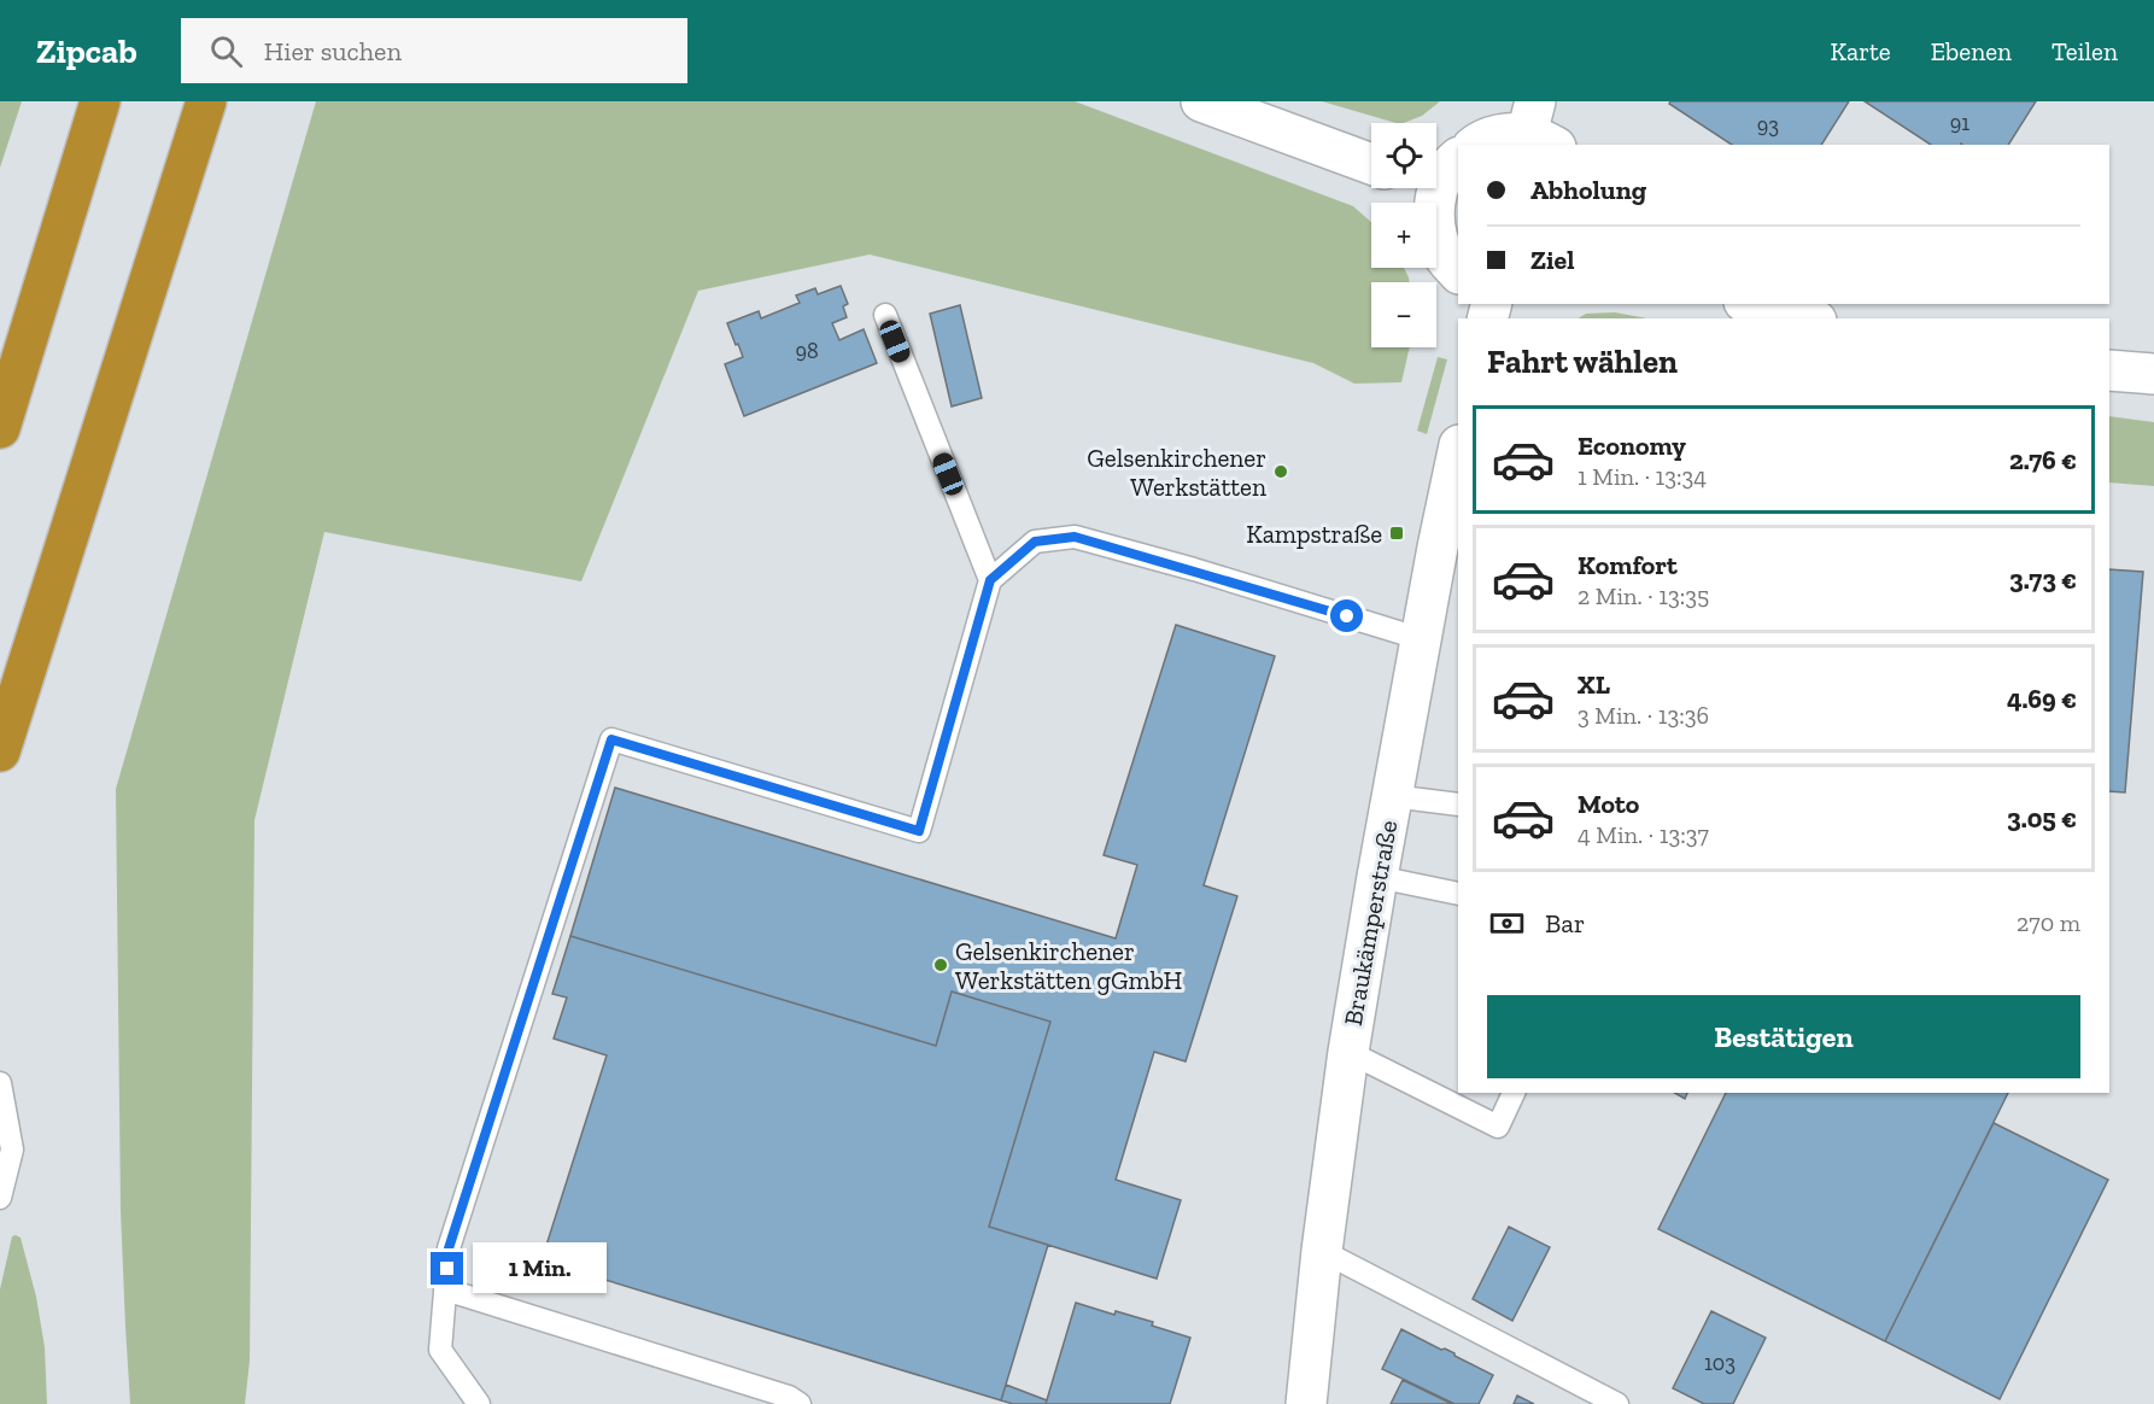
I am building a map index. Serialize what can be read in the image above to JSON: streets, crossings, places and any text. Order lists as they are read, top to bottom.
{
  "streets": {
    "street": ["Braukämperstraße"]
  },
  "places": {
    "other": ["Gelsenkirchener Werkstätten", "Gelsenkirchener Werkstätten gGmbH"],
    "transit": ["Kampstraße"]
  },
  "house_numbers": [
    "91",
    "93",
    "98",
    "103"
  ],
  "page": {
    "header": "Zipcab",
    "search": "Hier suchen",
    "nav": ["Karte", "Ebenen", "Teilen"],
    "map_buttons": ["+", "−"],
    "banner": ["Abholung", "Ziel"],
    "heading": "Fahrt wählen",
    "list": [
      {
        "name": "Economy",
        "note": "1 Min. · 13:34",
        "value": "2.76 €"
      },
      {
        "name": "Komfort",
        "note": "2 Min. · 13:35",
        "value": "3.73 €"
      },
      {
        "name": "XL",
        "note": "3 Min. · 13:36",
        "value": "4.69 €"
      },
      {
        "name": "Moto",
        "note": "4 Min. · 13:37",
        "value": "3.05 €"
      }
    ],
    "pay": ["Bar", "270 m"],
    "buttons": "Bestätigen",
    "bubble": "1 Min."
  }
}
